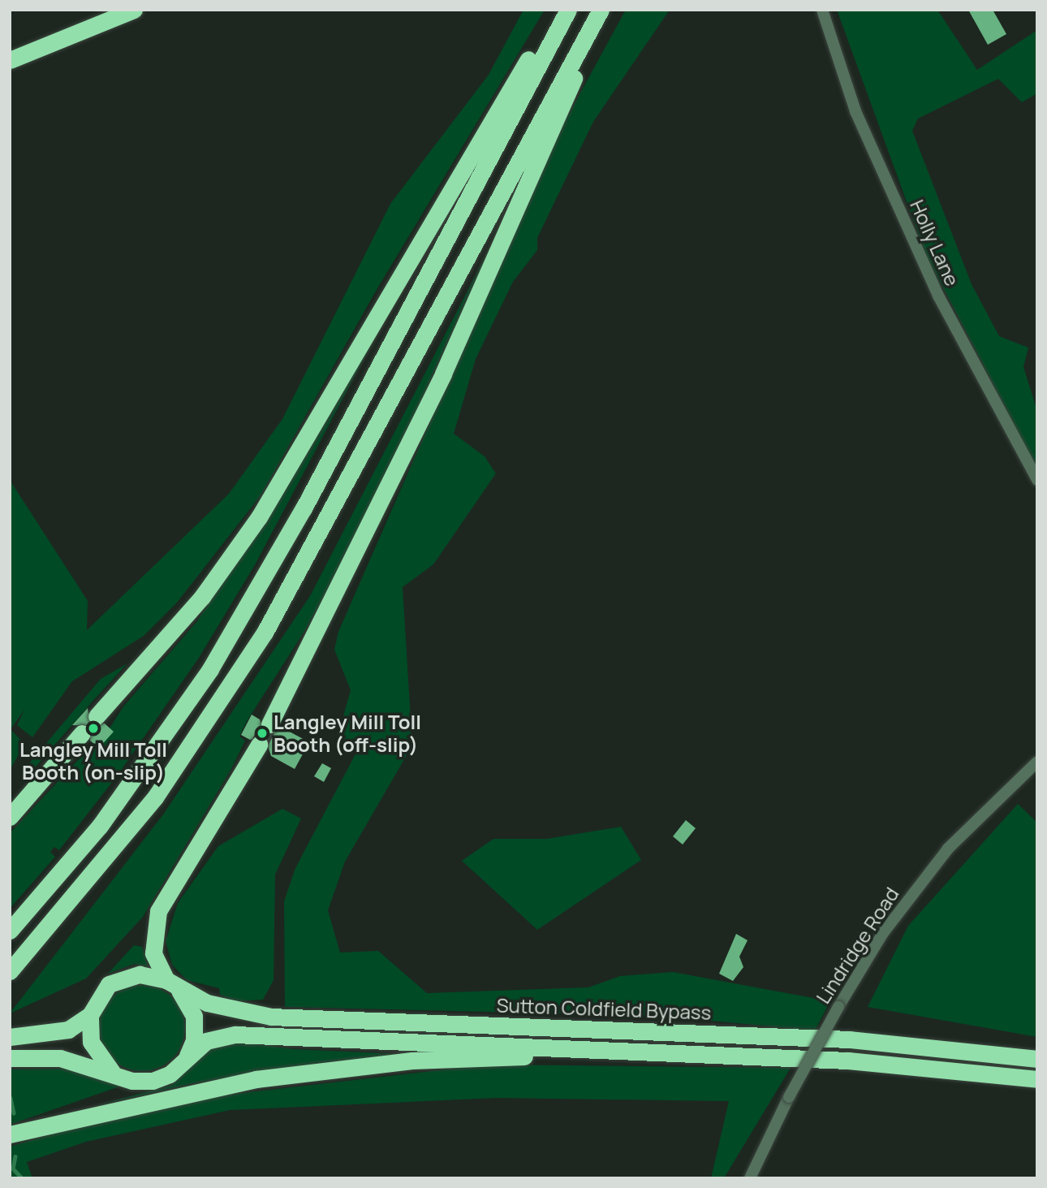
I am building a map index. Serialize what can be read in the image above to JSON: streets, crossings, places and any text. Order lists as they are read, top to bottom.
{
  "streets": {
    "highway": ["Sutton Coldfield Bypass"],
    "street": ["Holly Lane", "Lindridge Road"]
  },
  "places": ["Langley Mill Toll Booth (on-slip)", "Langley Mill Toll Booth (off-slip)"]
}
